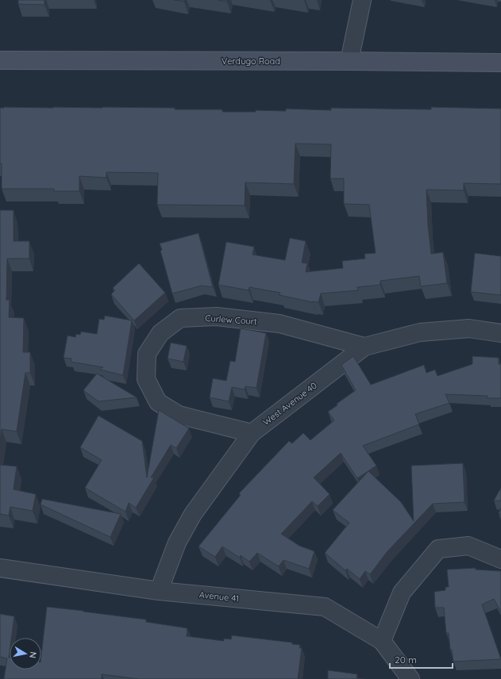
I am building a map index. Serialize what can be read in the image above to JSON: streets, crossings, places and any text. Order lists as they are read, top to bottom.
{
  "streets": {
    "main road": ["Verdugo Road"],
    "street": ["Curlew Court", "West Avenue 40", "Avenue 41"]
  },
  "crossings": [
    ["Curlew Court", "West Avenue 40"],
    ["West Avenue 40", "Avenue 41"]
  ],
  "scale_bar": "20 m",
  "north": "right"
}
